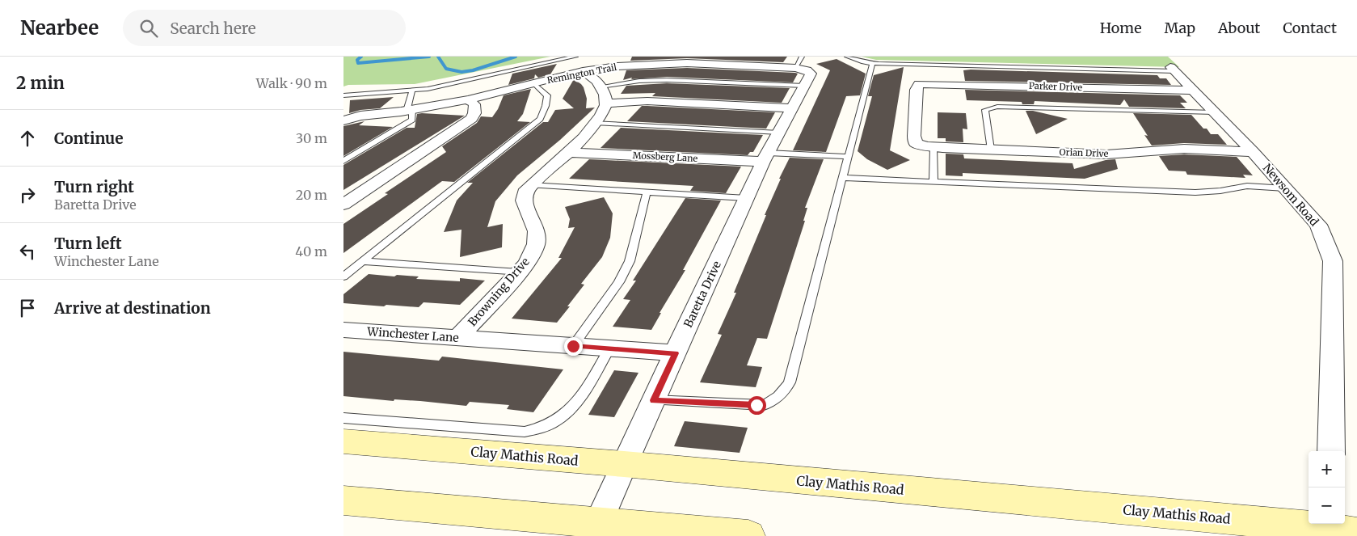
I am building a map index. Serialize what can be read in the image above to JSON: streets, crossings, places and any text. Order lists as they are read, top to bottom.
{
  "streets": {
    "main road": ["Clay Mathis Road"],
    "street": [
      "Remington Trail",
      "Parker Drive",
      "Orian Drive",
      "Mossberg Lane",
      "Newsom Road",
      "Browning Drive",
      "Baretta Drive",
      "Winchester Lane"
    ]
  },
  "crossings": [
    ["Remington Trail", "Baretta Drive"],
    ["Parker Drive", "Orian Drive"],
    ["Parker Drive", "Newsom Road"],
    ["Orian Drive", "Newsom Road"],
    ["Mossberg Lane", "Browning Drive"],
    ["Mossberg Lane", "Baretta Drive"],
    ["Browning Drive", "Winchester Lane"],
    ["Baretta Drive", "Winchester Lane"],
    ["Baretta Drive", "Clay Mathis Road"]
  ],
  "page": {
    "header": "Nearbee",
    "search": "Search here",
    "nav": [
      "Home",
      "Map",
      "About",
      "Contact"
    ],
    "heading": ["2 min", "Walk · 90 m"],
    "list": [
      ["Continue", "30 m"],
      ["Turn right", "Baretta Drive", "20 m"],
      ["Turn left", "Winchester Lane", "40 m"],
      "Arrive at destination"
    ],
    "map_buttons": ["+", "−"]
  }
}
